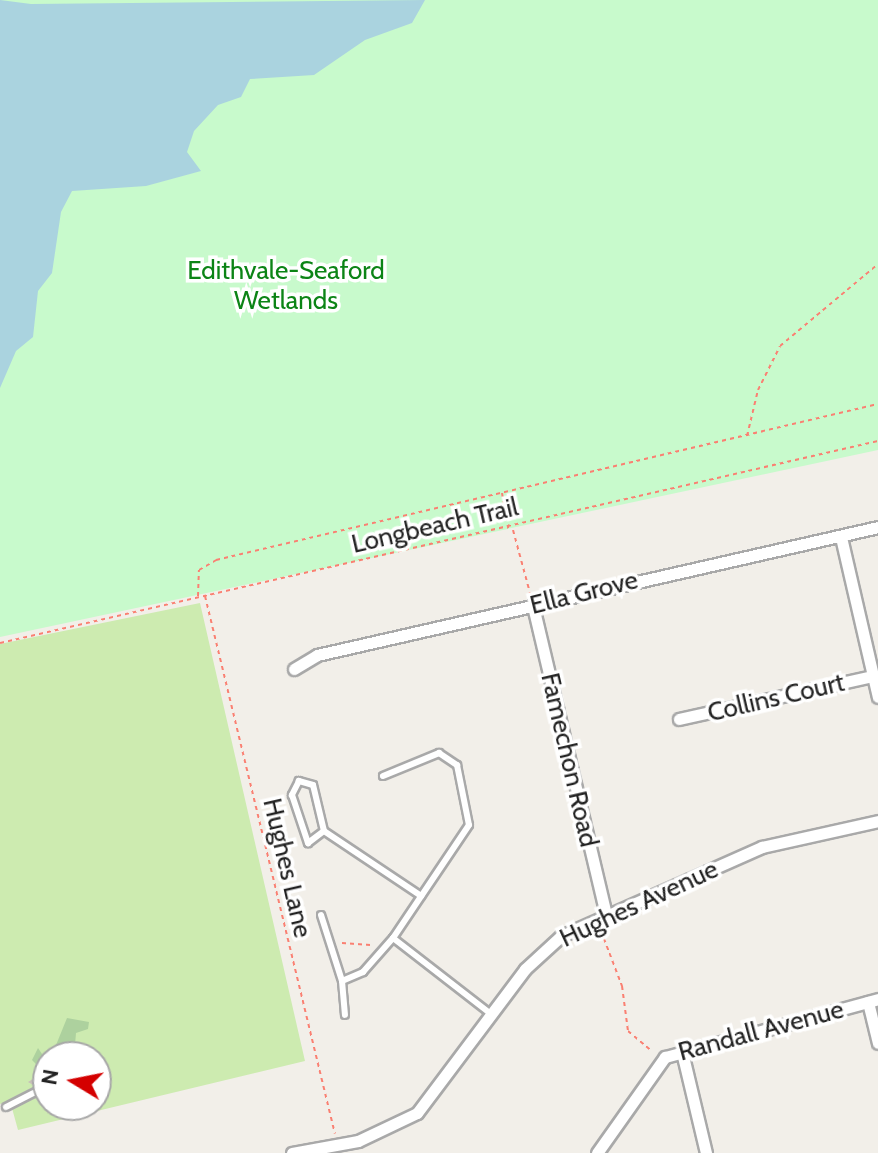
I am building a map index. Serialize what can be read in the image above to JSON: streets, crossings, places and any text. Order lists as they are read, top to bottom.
{
  "streets": {
    "street": [
      "Ella Grove",
      "Collins Court",
      "Famechon Road",
      "Hughes Avenue",
      "Randall Avenue"
    ],
    "path": ["Longbeach Trail", "Hughes Lane"]
  },
  "crossings": [
    ["Longbeach Trail", "Hughes Lane"],
    ["Ella Grove", "Famechon Road"],
    ["Famechon Road", "Hughes Avenue"],
    ["Hughes Lane", "Hughes Avenue"]
  ],
  "parks": ["Edithvale-Seaford Wetlands"],
  "north": "left"
}
